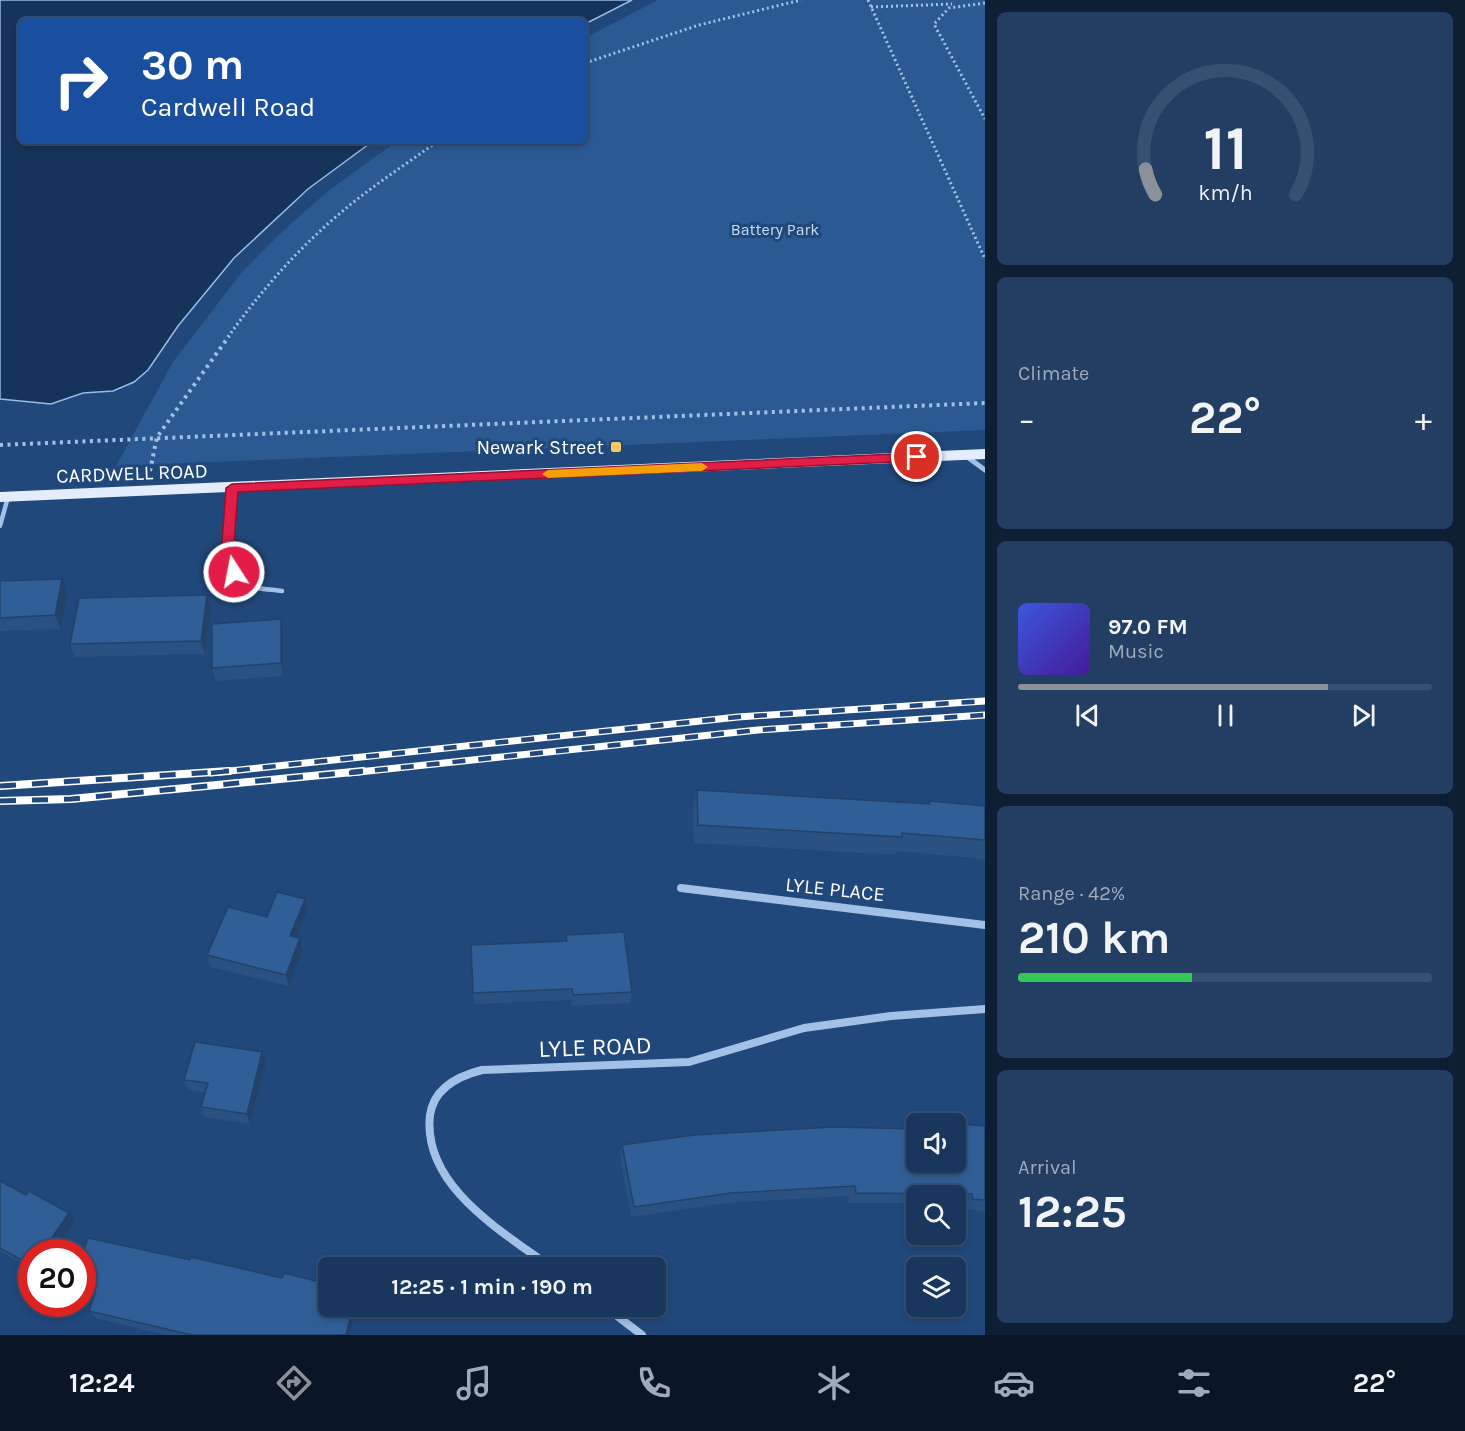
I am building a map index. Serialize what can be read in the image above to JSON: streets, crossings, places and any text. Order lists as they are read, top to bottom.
{
  "streets": {
    "main road": ["CARDWELL ROAD"],
    "street": ["LYLE PLACE", "LYLE ROAD"]
  },
  "parks": ["Battery Park"],
  "places": {
    "transit": ["Newark Street"]
  },
  "page": {
    "turn": ["30 m", "Cardwell Road"],
    "tile": [
      "Climate",
      ["Range · 42%", "210 km"],
      ["Arrival", "12:25"]
    ],
    "heat": ["−", "22°", "+"],
    "song": ["97.0 FM", "Music"],
    "limit": "20",
    "trip": "12:25 · 1 min · 190 m",
    "tabs": ["12:24", "22°"],
    "gauge": ["11", "km/h"]
  }
}
